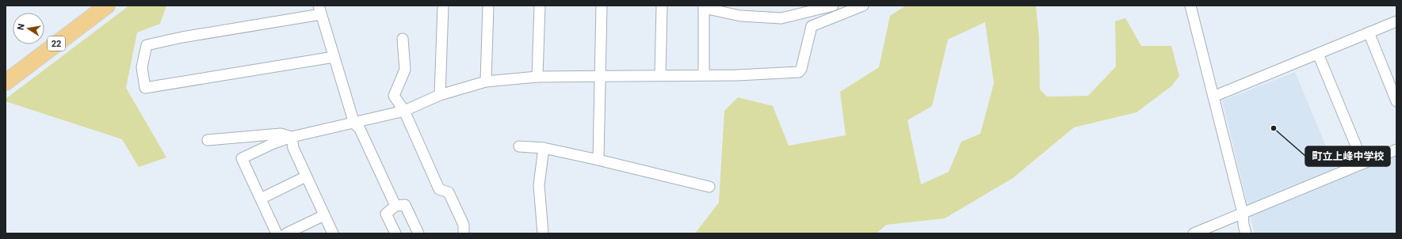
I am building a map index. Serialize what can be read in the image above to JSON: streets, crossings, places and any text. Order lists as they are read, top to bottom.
{
  "streets": {
    "main road": ["22"]
  },
  "places": ["町立上峰中学校"],
  "north": "left"
}
